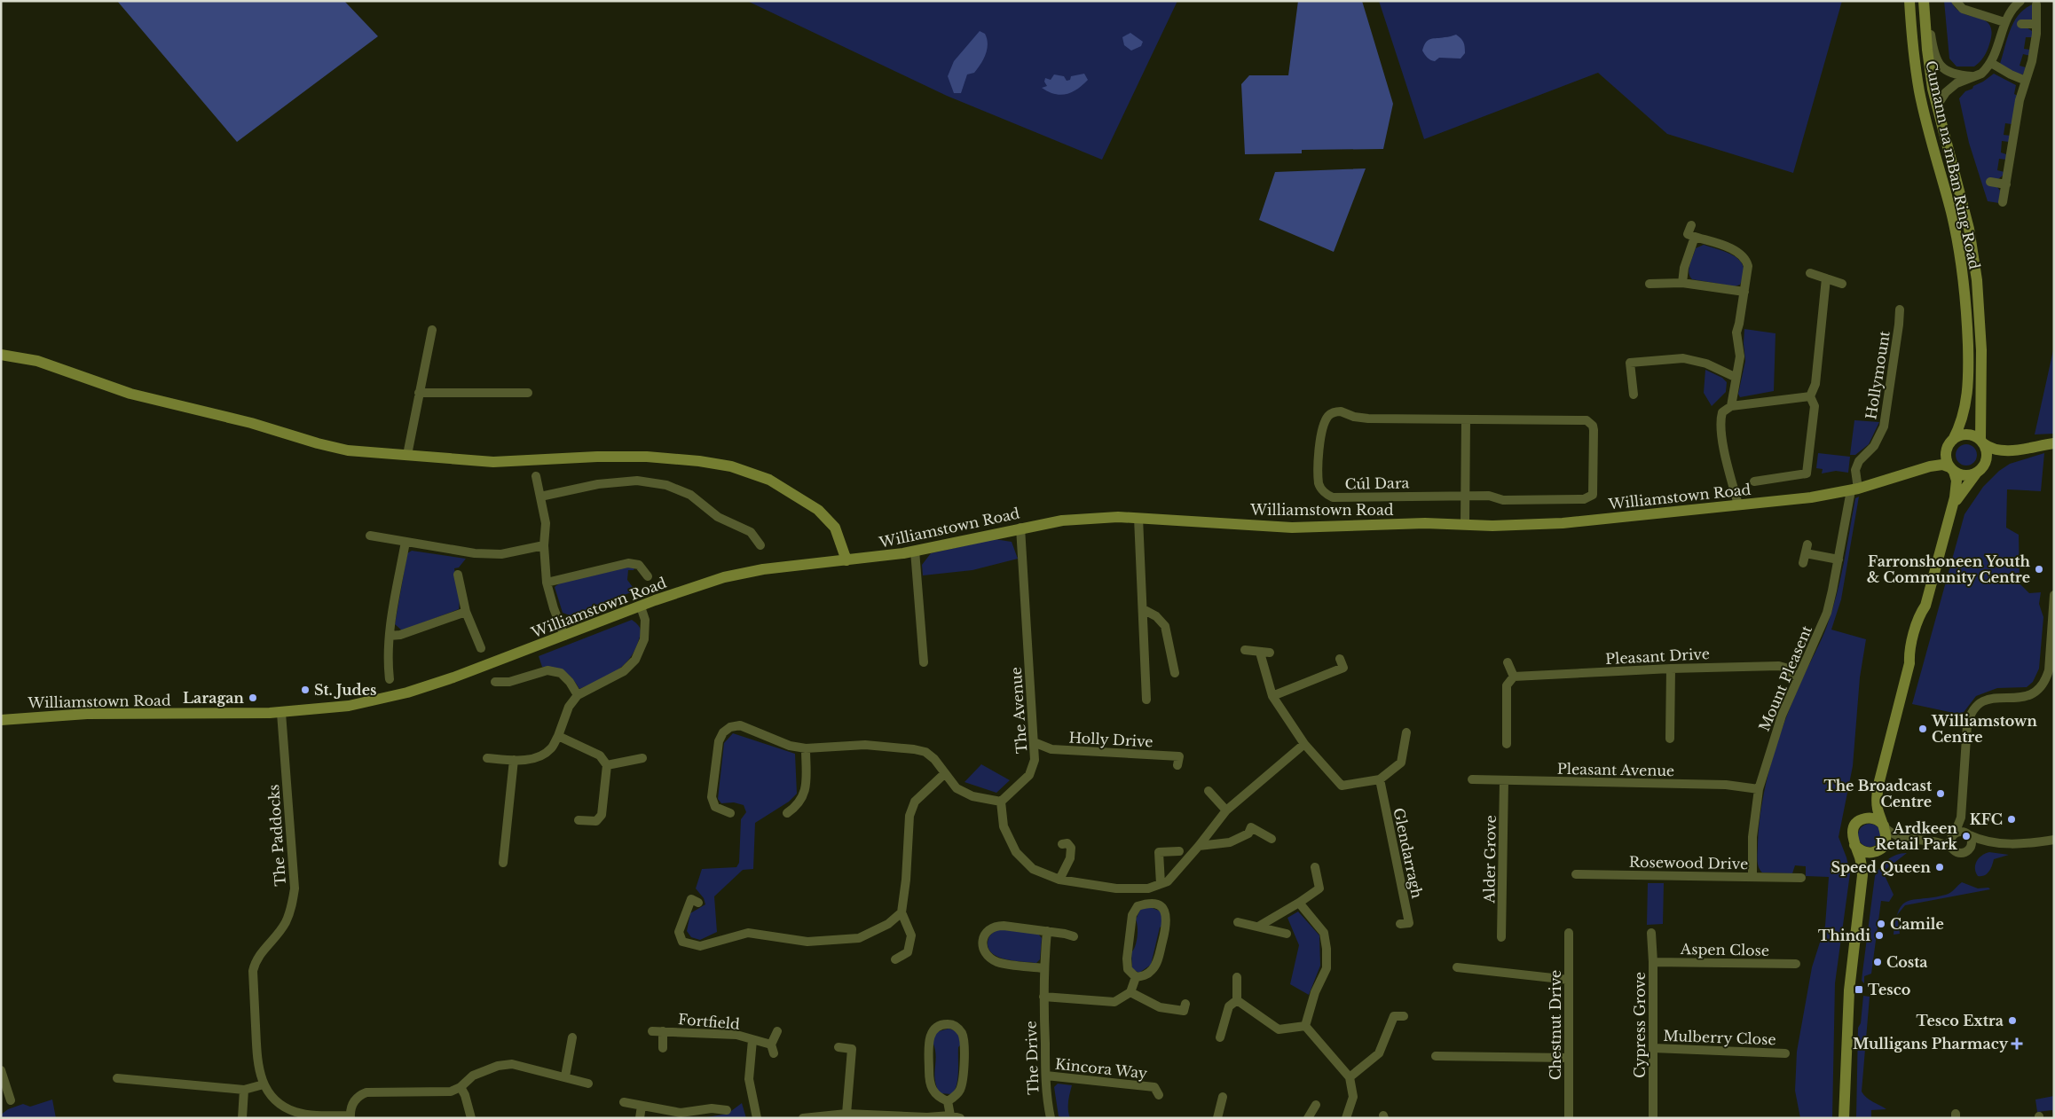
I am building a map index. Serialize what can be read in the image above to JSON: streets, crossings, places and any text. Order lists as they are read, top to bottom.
{
  "streets": {
    "street": [
      "Cumann na mBan Ring Road",
      "Hollymount",
      "Cúl Dara",
      "Williamstown Road",
      "Pleasant Drive",
      "Mount Pleasent",
      "The Avenue",
      "Holly Drive",
      "Pleasant Avenue",
      "The Paddocks",
      "Glendarragh",
      "Alder Grove",
      "Rosewood Drive",
      "Aspen Close",
      "Fortfield",
      "Chestnut Drive",
      "Cypress Grove",
      "Mulberry Close",
      "The Drive",
      "Kincora Way"
    ]
  },
  "crossings": [
    ["Cumann na mBan Ring Road", "Williamstown Road"],
    ["Hollymount", "Williamstown Road"],
    ["Hollymount", "Mount Pleasent"],
    ["Williamstown Road", "Mount Pleasent"],
    ["Williamstown Road", "The Avenue"],
    ["Williamstown Road", "The Paddocks"],
    ["Pleasant Drive", "Mount Pleasent"],
    ["Mount Pleasent", "Pleasant Avenue"],
    ["Mount Pleasent", "Rosewood Drive"],
    ["The Avenue", "Holly Drive"],
    ["Pleasant Avenue", "Alder Grove"],
    ["Aspen Close", "Cypress Grove"],
    ["Cypress Grove", "Mulberry Close"],
    ["The Drive", "Kincora Way"]
  ],
  "places": {
    "other": [
      "Farronshoneen Youth & Community Centre",
      "St. Judes",
      "Laragan",
      "Williamstown Centre",
      "The Broadcast Centre",
      "KFC",
      "Ardkeen Retail Park",
      "Speed Queen",
      "Camile",
      "Thindi",
      "Costa",
      "Tesco Extra"
    ],
    "transit": ["Tesco"],
    "health": ["Mulligans Pharmacy"]
  }
}
